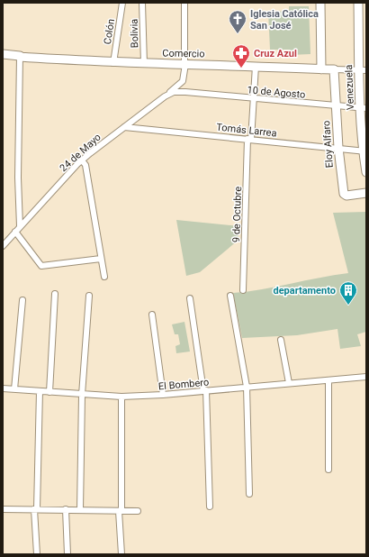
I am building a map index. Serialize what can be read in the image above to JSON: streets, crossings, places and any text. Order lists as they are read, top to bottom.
{
  "streets": {
    "street": [
      "Colón",
      "Bolivia",
      "Comercio",
      "Venezuela",
      "10 de Agosto",
      "Tomás Larrea",
      "Eloy Alfaro",
      "24 de Mayo",
      "9 de Octubre",
      "El Bombero"
    ]
  },
  "crossings": [
    ["Colón", "Comercio"],
    ["Bolivia", "Comercio"],
    ["Comercio", "Venezuela"],
    ["Comercio", "Eloy Alfaro"],
    ["Comercio", "9 de Octubre"],
    ["Venezuela", "10 de Agosto"],
    ["Venezuela", "Tomás Larrea"],
    ["10 de Agosto", "Eloy Alfaro"],
    ["10 de Agosto", "24 de Mayo"],
    ["10 de Agosto", "9 de Octubre"],
    ["Tomás Larrea", "Eloy Alfaro"],
    ["Tomás Larrea", "24 de Mayo"],
    ["Tomás Larrea", "9 de Octubre"]
  ],
  "places": {
    "church": ["Iglesia Católica San José"],
    "pharmacy": ["Cruz Azul"],
    "building": ["departamento"]
  }
}
